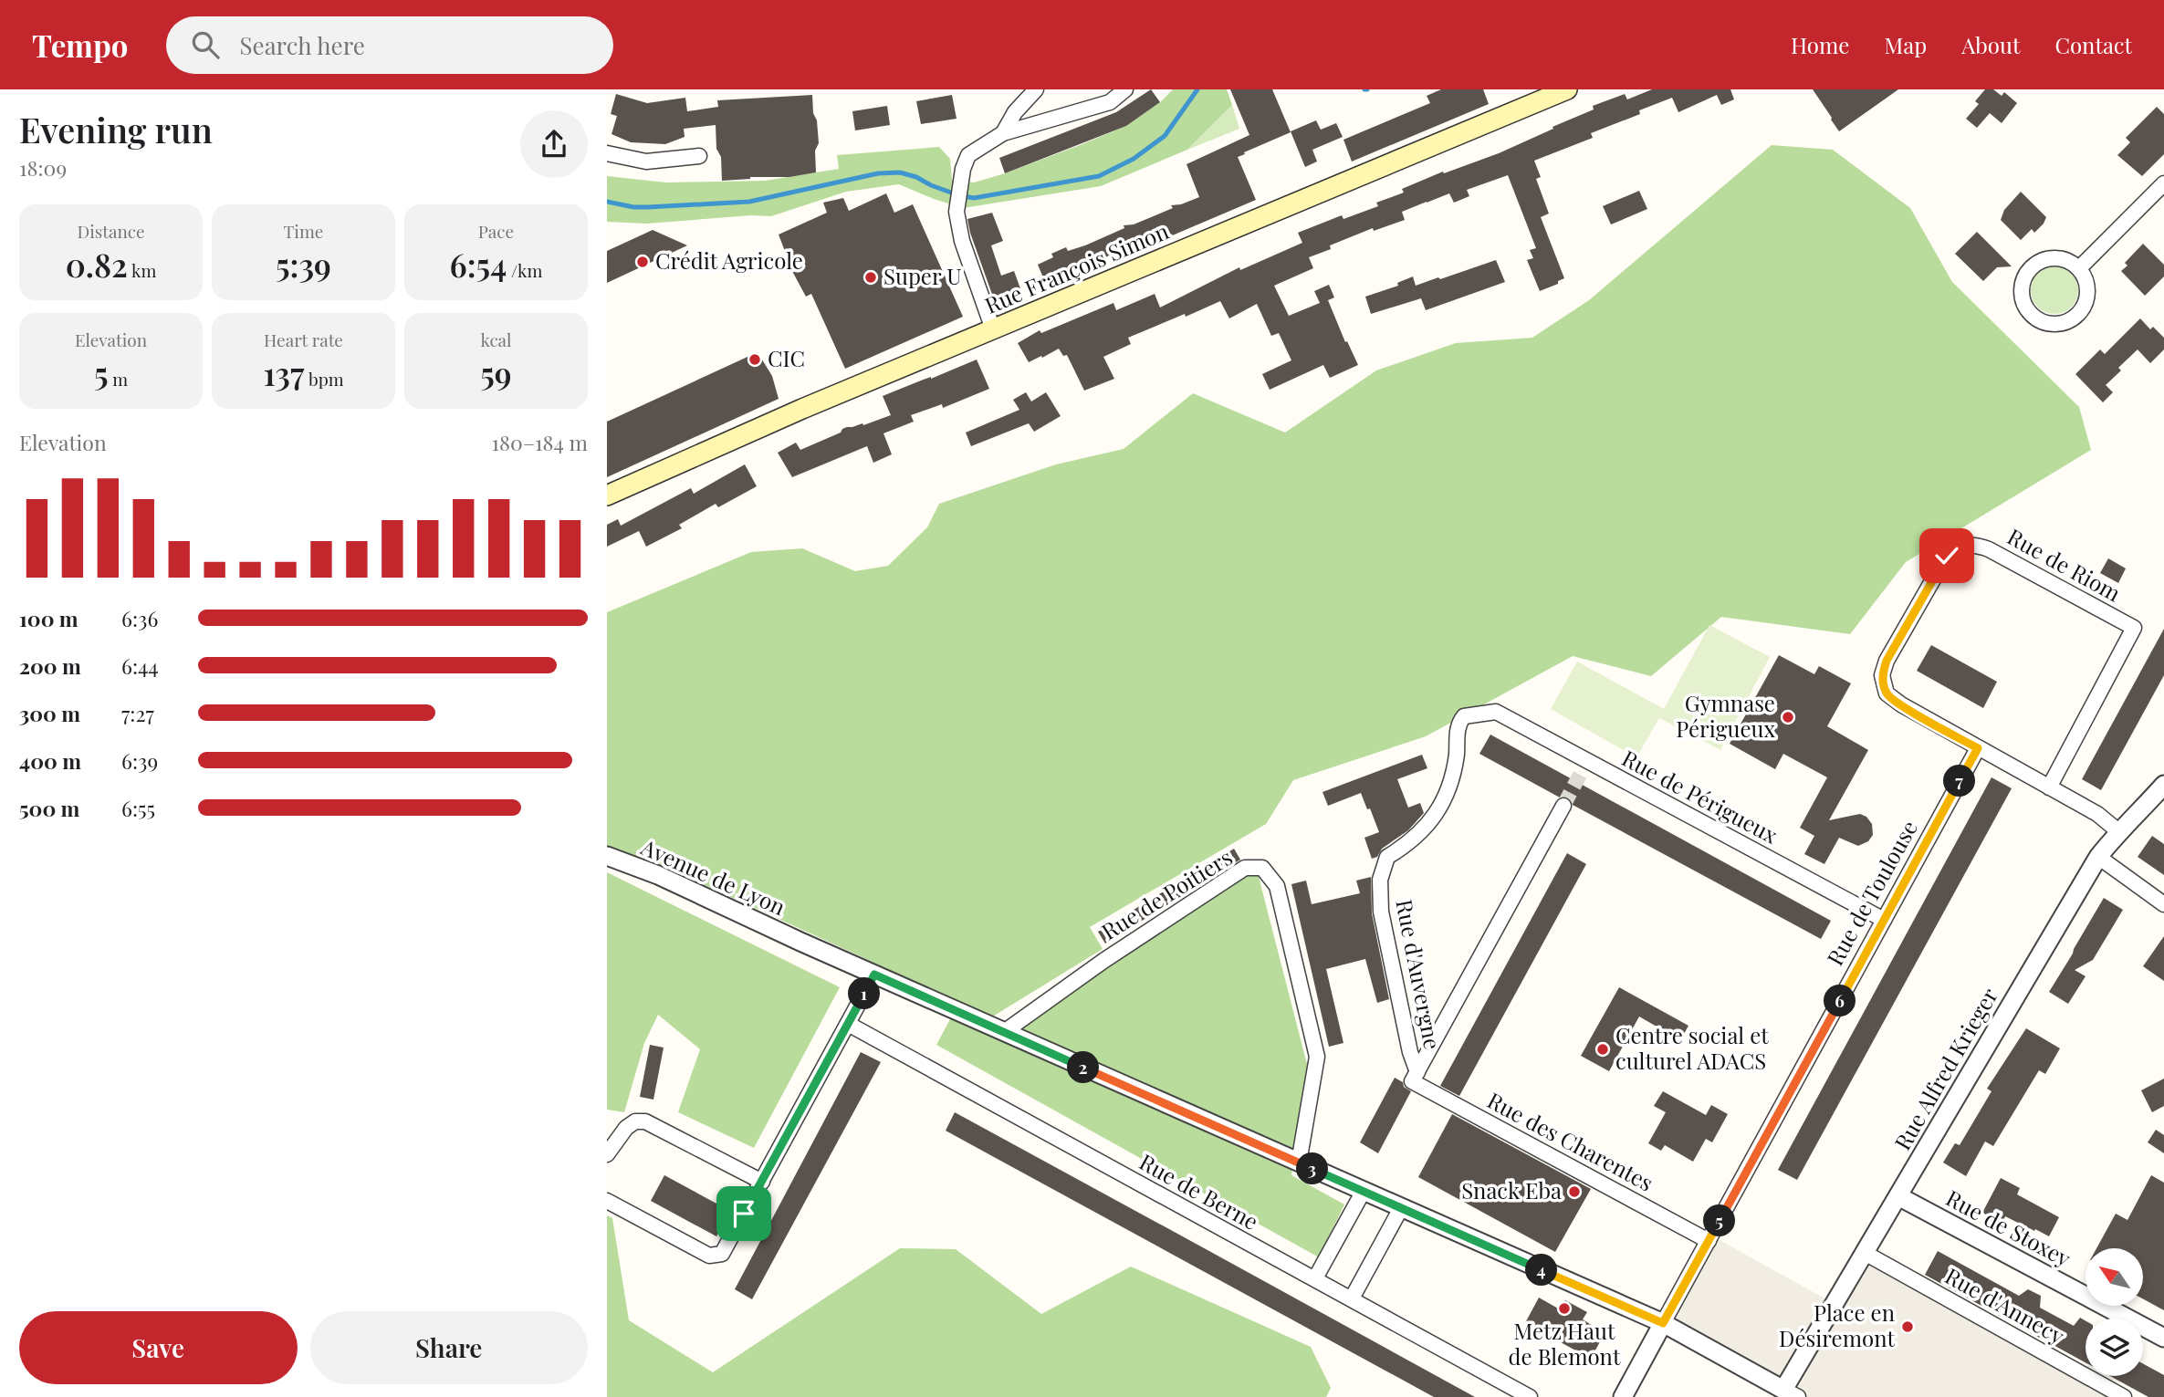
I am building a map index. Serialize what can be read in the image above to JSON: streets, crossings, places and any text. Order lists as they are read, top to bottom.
{
  "streets": {
    "main road": ["Rue François Simon"],
    "street": [
      "Rue de Riom",
      "Rue de Périgueux",
      "Avenue de Lyon",
      "Rue de Toulouse",
      "Rue de Poitiers",
      "Rue d'Auvergne",
      "Rue Alfred Krieger",
      "Rue des Charentes",
      "Rue de Berne",
      "Rue de Stoxey",
      "Rue d'Annecy"
    ]
  },
  "crossings": [
    ["Rue de Riom", "Rue de Toulouse"],
    ["Rue de Riom", "Rue Alfred Krieger"],
    ["Rue de Périgueux", "Rue de Toulouse"],
    ["Rue de Périgueux", "Rue d'Auvergne"],
    ["Avenue de Lyon", "Rue de Poitiers"],
    ["Rue de Toulouse", "Rue des Charentes"],
    ["Rue d'Auvergne", "Rue des Charentes"],
    ["Rue Alfred Krieger", "Rue de Stoxey"],
    ["Rue Alfred Krieger", "Rue d'Annecy"]
  ],
  "places": [
    "Crédit Agricole",
    "Super U",
    "CIC",
    "Gymnase Périgueux",
    "Centre social et culturel ADACS",
    "Snack Eba",
    "Metz Haut de Blemont",
    "Place en Désiremont"
  ],
  "north": "top left",
  "page": {
    "header": "Tempo",
    "search": "Search here",
    "nav": [
      "Home",
      "Map",
      "About",
      "Contact"
    ],
    "heading": ["Evening run", "18:09"],
    "stats": [
      ["Distance", "0.82 km"],
      ["Time", "5:39"],
      ["Pace", "6:54 /km"],
      ["Elevation", "5 m"],
      ["Heart rate", "137 bpm"],
      ["kcal", "59"]
    ],
    "chart": ["Elevation", "180–184 m"],
    "list": [
      {
        "name": "100 m",
        "note": "6:36"
      },
      {
        "name": "200 m",
        "note": "6:44"
      },
      {
        "name": "300 m",
        "note": "7:27"
      },
      {
        "name": "400 m",
        "note": "6:39"
      },
      {
        "name": "500 m",
        "note": "6:55"
      }
    ],
    "pins": [
      "7",
      "1",
      "6",
      "2",
      "3",
      "5",
      "4"
    ],
    "buttons": ["Save", "Share"]
  }
}
